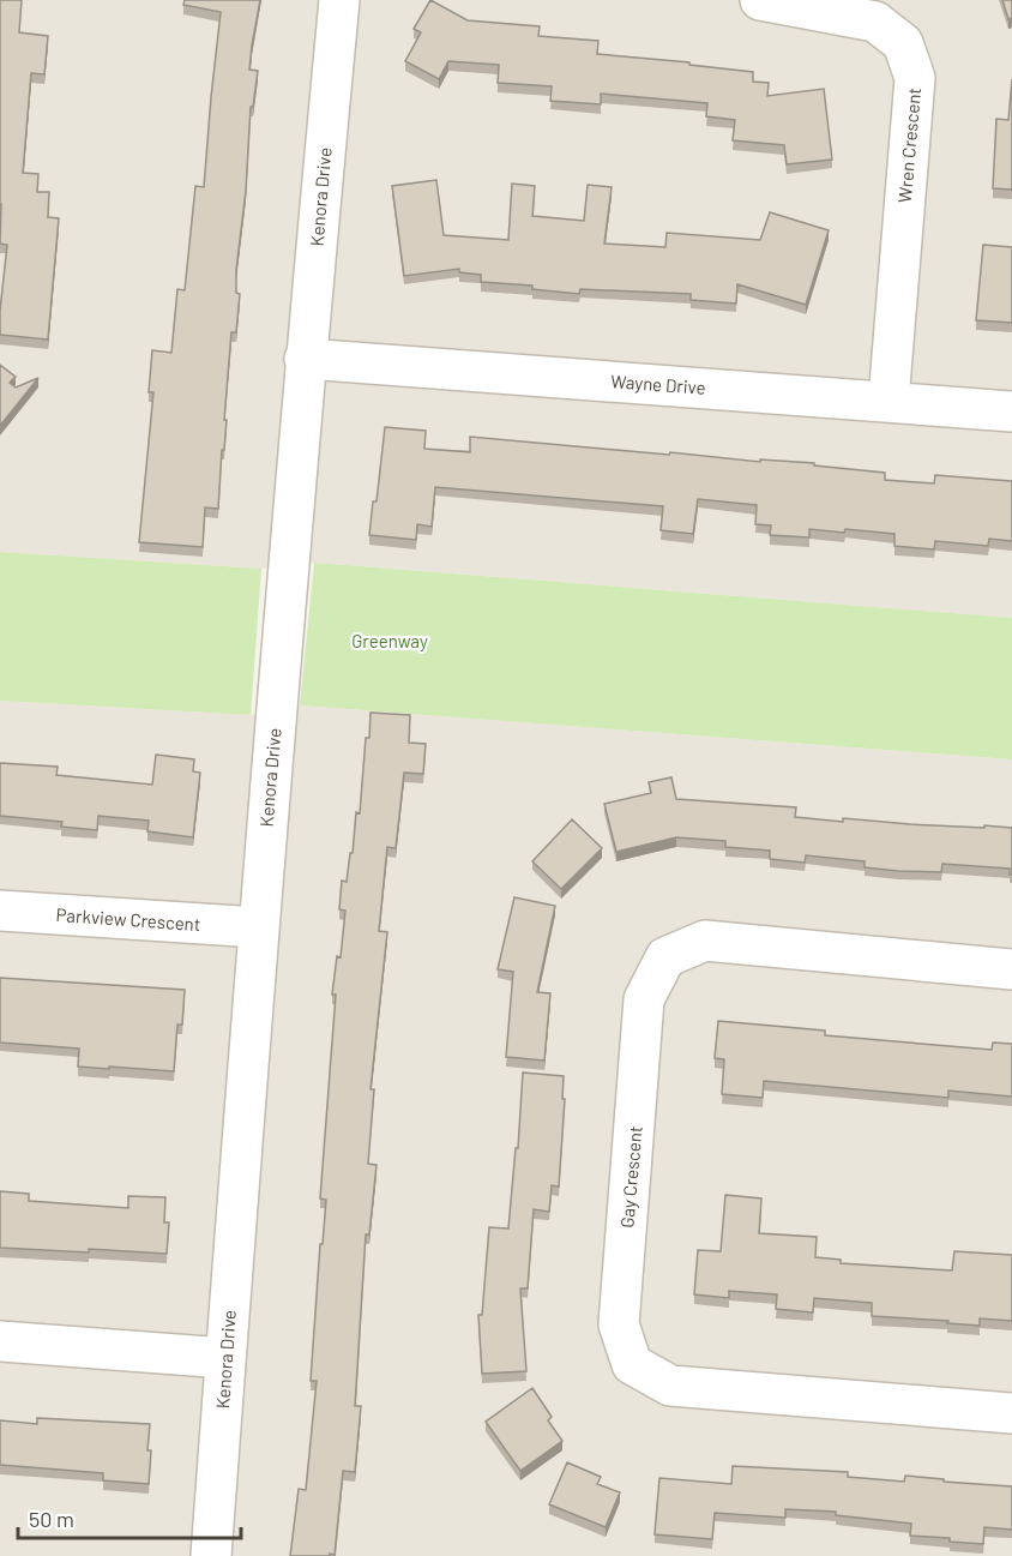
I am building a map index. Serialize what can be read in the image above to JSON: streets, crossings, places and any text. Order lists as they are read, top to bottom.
{
  "streets": {
    "street": [
      "Wren Crescent",
      "Kenora Drive",
      "Wayne Drive",
      "Parkview Crescent",
      "Gay Crescent"
    ]
  },
  "crossings": [
    ["Wren Crescent", "Wayne Drive"],
    ["Kenora Drive", "Wayne Drive"],
    ["Kenora Drive", "Parkview Crescent"]
  ],
  "parks": ["Greenway"],
  "scale_bar": "50 m"
}
